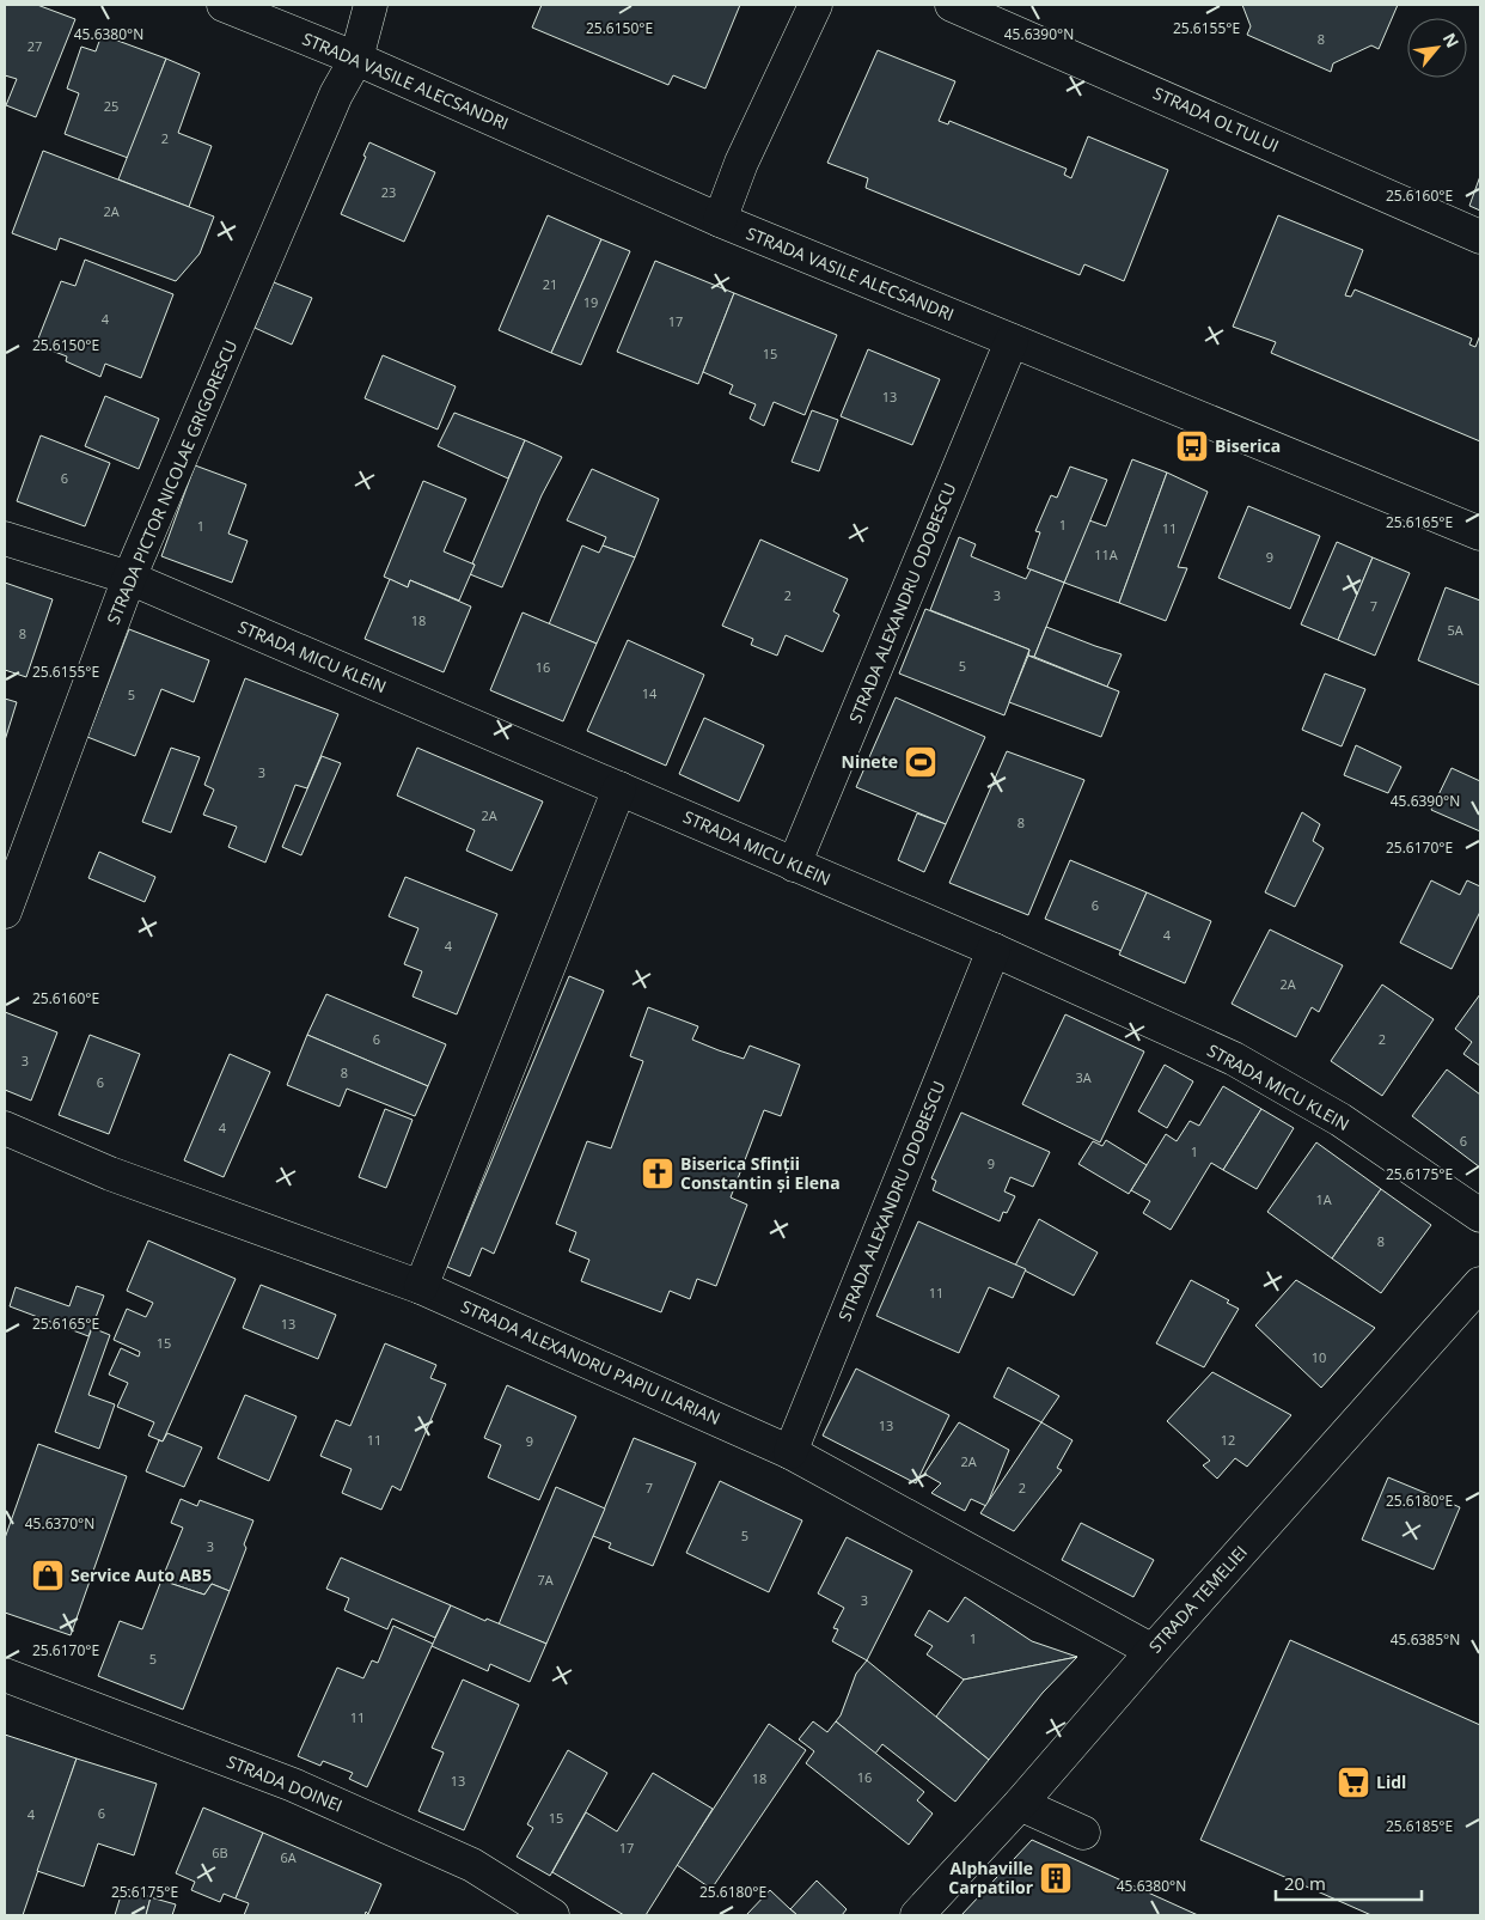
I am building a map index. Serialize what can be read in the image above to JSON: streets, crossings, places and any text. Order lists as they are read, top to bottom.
{
  "streets": {
    "street": [
      "STRADA VASILE ALECSANDRI",
      "STRADA OLTULUI",
      "STRADA PICTOR NICOLAE GRIGORESCU",
      "STRADA ALEXANDRU ODOBESCU",
      "STRADA MICU KLEIN",
      "STRADA ALEXANDRU PAPIU ILARIAN",
      "STRADA TEMELIEI",
      "STRADA DOINEI"
    ]
  },
  "crossings": [
    ["STRADA VASILE ALECSANDRI", "STRADA PICTOR NICOLAE GRIGORESCU"],
    ["STRADA VASILE ALECSANDRI", "STRADA ALEXANDRU ODOBESCU"],
    ["STRADA PICTOR NICOLAE GRIGORESCU", "STRADA MICU KLEIN"],
    ["STRADA ALEXANDRU ODOBESCU", "STRADA MICU KLEIN"],
    ["STRADA ALEXANDRU ODOBESCU", "STRADA ALEXANDRU PAPIU ILARIAN"],
    ["STRADA ALEXANDRU PAPIU ILARIAN", "STRADA TEMELIEI"]
  ],
  "places": {
    "bus stop": ["Biserica"],
    "sports": ["Ninete"],
    "church": ["Biserica Sfinții Constantin și Elena"],
    "shop": ["Service Auto AB5"],
    "supermarket": ["Lidl"],
    "building": ["Alphaville Carpatilor"]
  },
  "house_numbers": [
    "8",
    "27",
    "25",
    "2",
    "23",
    "2A",
    "21",
    "19",
    "4",
    "17",
    "15",
    "13",
    "6",
    "1",
    "1",
    "11",
    "11A",
    "9",
    "2",
    "3",
    "7",
    "18",
    "5A",
    "8",
    "5",
    "16",
    "14",
    "5",
    "3",
    "2A",
    "8",
    "6",
    "4",
    "4",
    "2A",
    "6",
    "2",
    "3",
    "8",
    "3A",
    "6",
    "4",
    "6",
    "1",
    "9",
    "1A",
    "8",
    "11",
    "13",
    "15",
    "10",
    "13",
    "11",
    "12",
    "9",
    "2A",
    "7",
    "2",
    "5",
    "3",
    "7A",
    "3",
    "1",
    "5",
    "11",
    "16",
    "18",
    "13",
    "6",
    "4",
    "15",
    "17",
    "6B",
    "6A"
  ],
  "scale_bar": "20 m",
  "north": "top right",
  "coordinates": [
    "25.6150°E",
    "25.6155°E",
    "45.6380°N",
    "45.6390°N",
    "25.6160°E",
    "25.6165°E",
    "25.6170°E",
    "25.6175°E",
    "25.6180°E",
    "45.6370°N",
    "45.6385°N",
    "25.6185°E"
  ]
}
